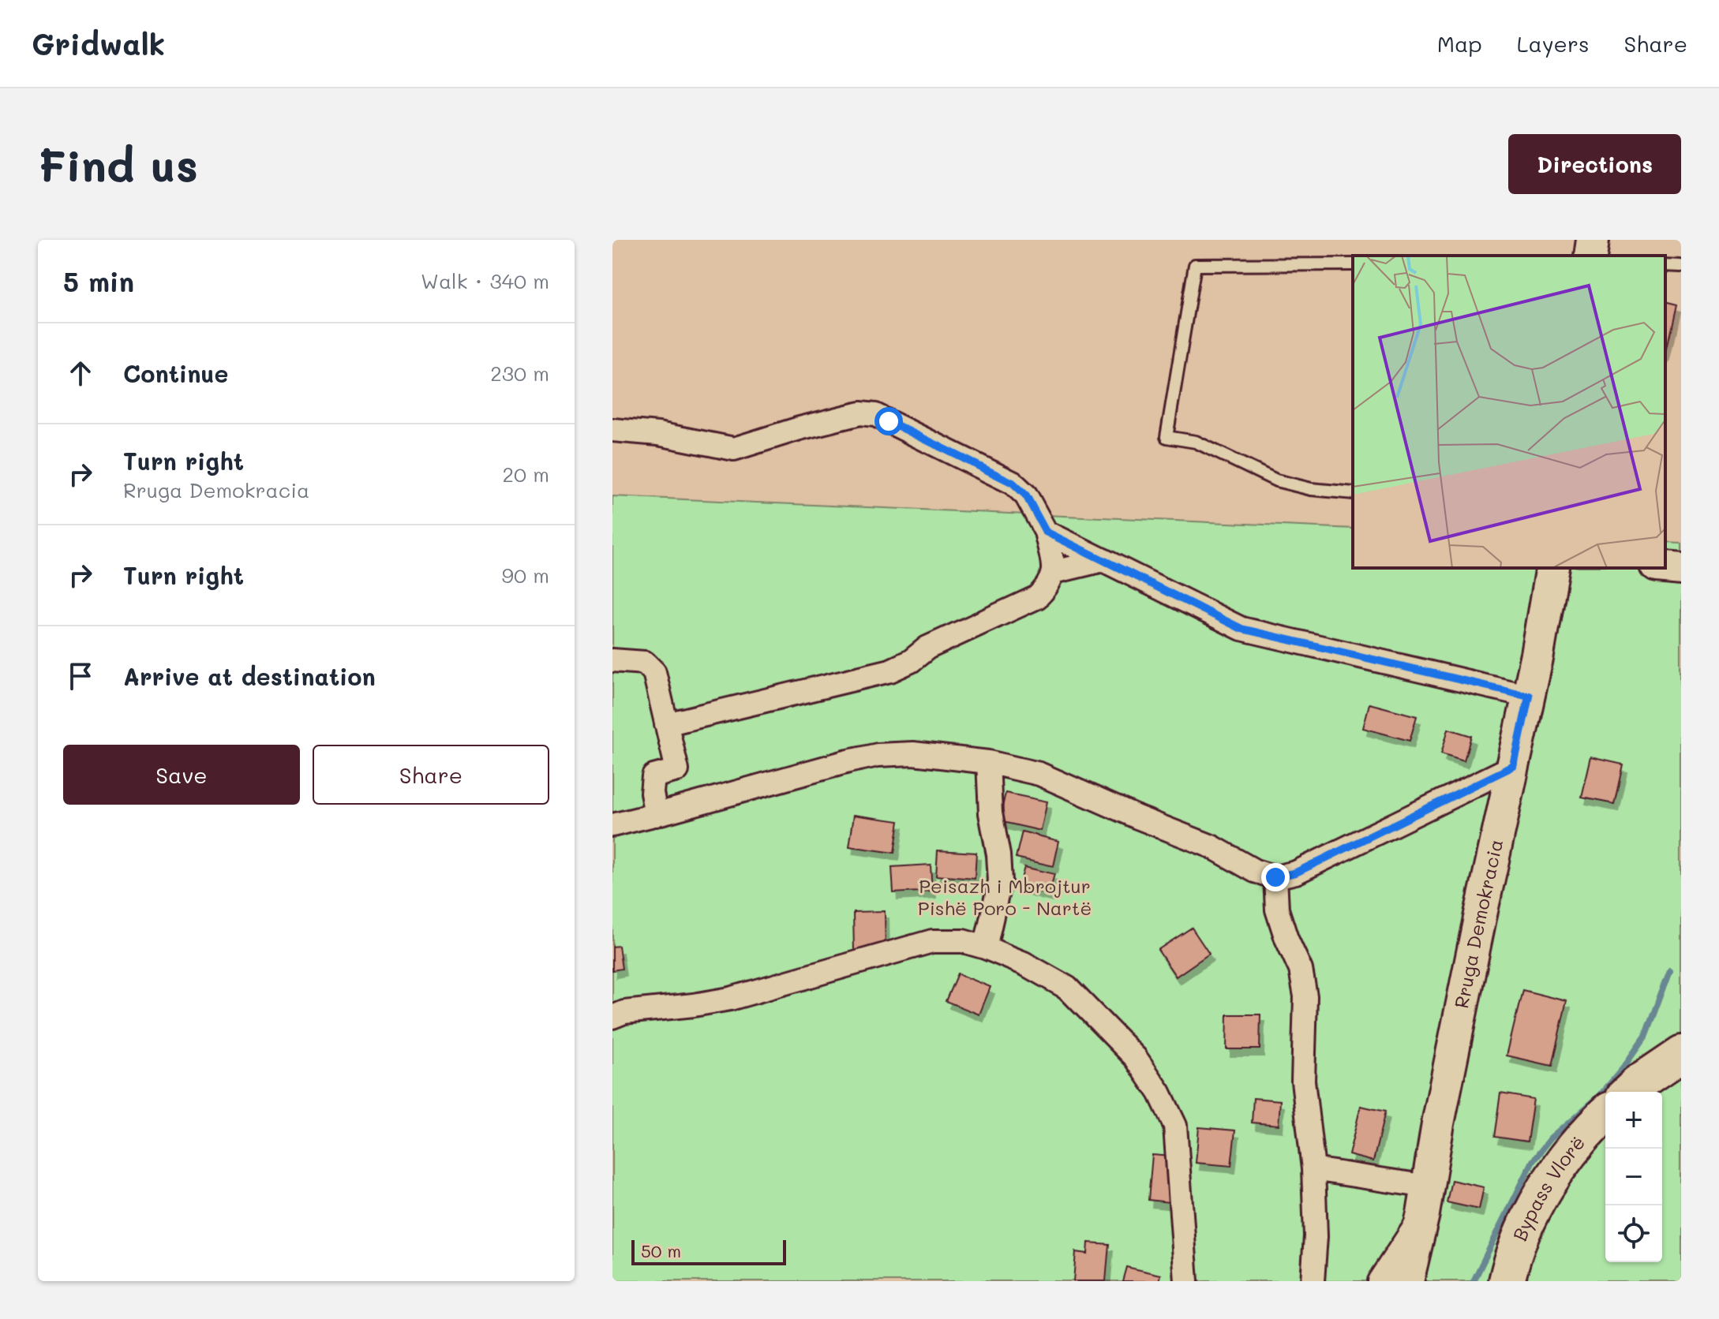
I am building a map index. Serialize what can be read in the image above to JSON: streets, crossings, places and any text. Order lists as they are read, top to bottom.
{
  "streets": {
    "main road": ["Rruga Demokracia", "Bypass Vlorë"]
  },
  "parks": ["Peisazh i Mbrojtur Pishë Poro - Nartë"],
  "scale_bar": "50 m",
  "page": {
    "header": "Gridwalk",
    "nav": ["Map", "Layers", "Share"],
    "buttons": [
      "Directions",
      ["Save", "Share"]
    ],
    "title": "Find us",
    "heading": ["5 min", "Walk · 340 m"],
    "list": [
      ["Continue", "230 m"],
      ["Turn right", "Rruga Demokracia", "20 m"],
      ["Turn right", "90 m"],
      "Arrive at destination"
    ],
    "map_buttons": ["+", "−"],
    "scale": "50 m"
  }
}
